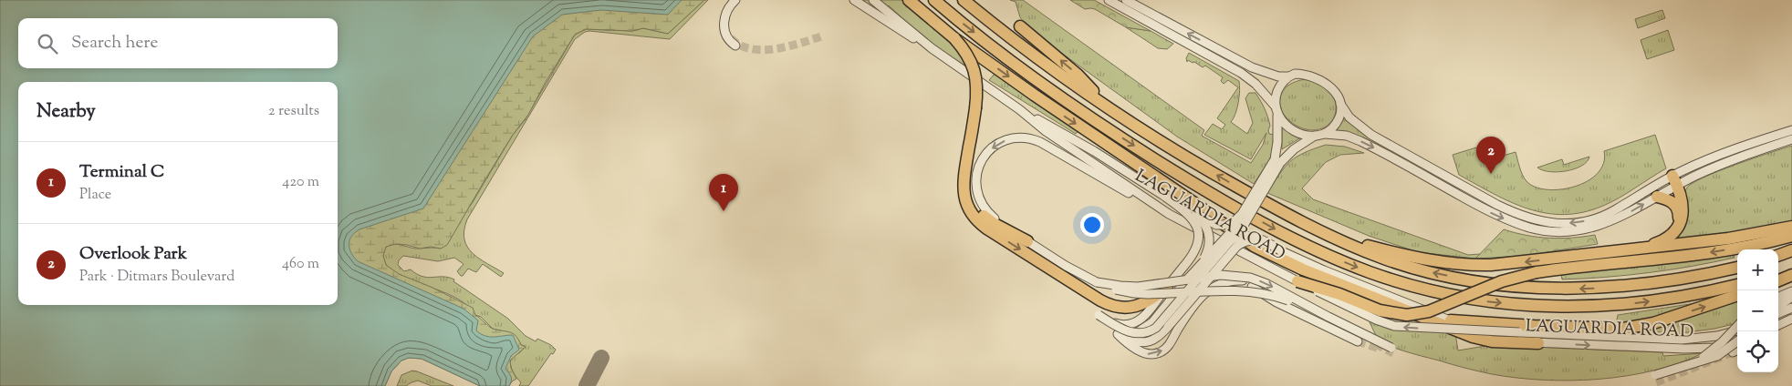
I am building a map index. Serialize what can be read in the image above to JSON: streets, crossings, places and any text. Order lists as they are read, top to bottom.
{
  "streets": {
    "street": ["LAGUARDIA ROAD"]
  },
  "page": {
    "search": "Search here",
    "heading": ["Nearby", "2 results"],
    "pins": ["2", "1"],
    "list": [
      {
        "mark": "1",
        "name": "Terminal C",
        "note": "Place",
        "value": "420 m"
      },
      {
        "mark": "2",
        "name": "Overlook Park",
        "note": "Park · Ditmars Boulevard",
        "value": "460 m"
      }
    ],
    "map_buttons": ["+", "−"]
  }
}
